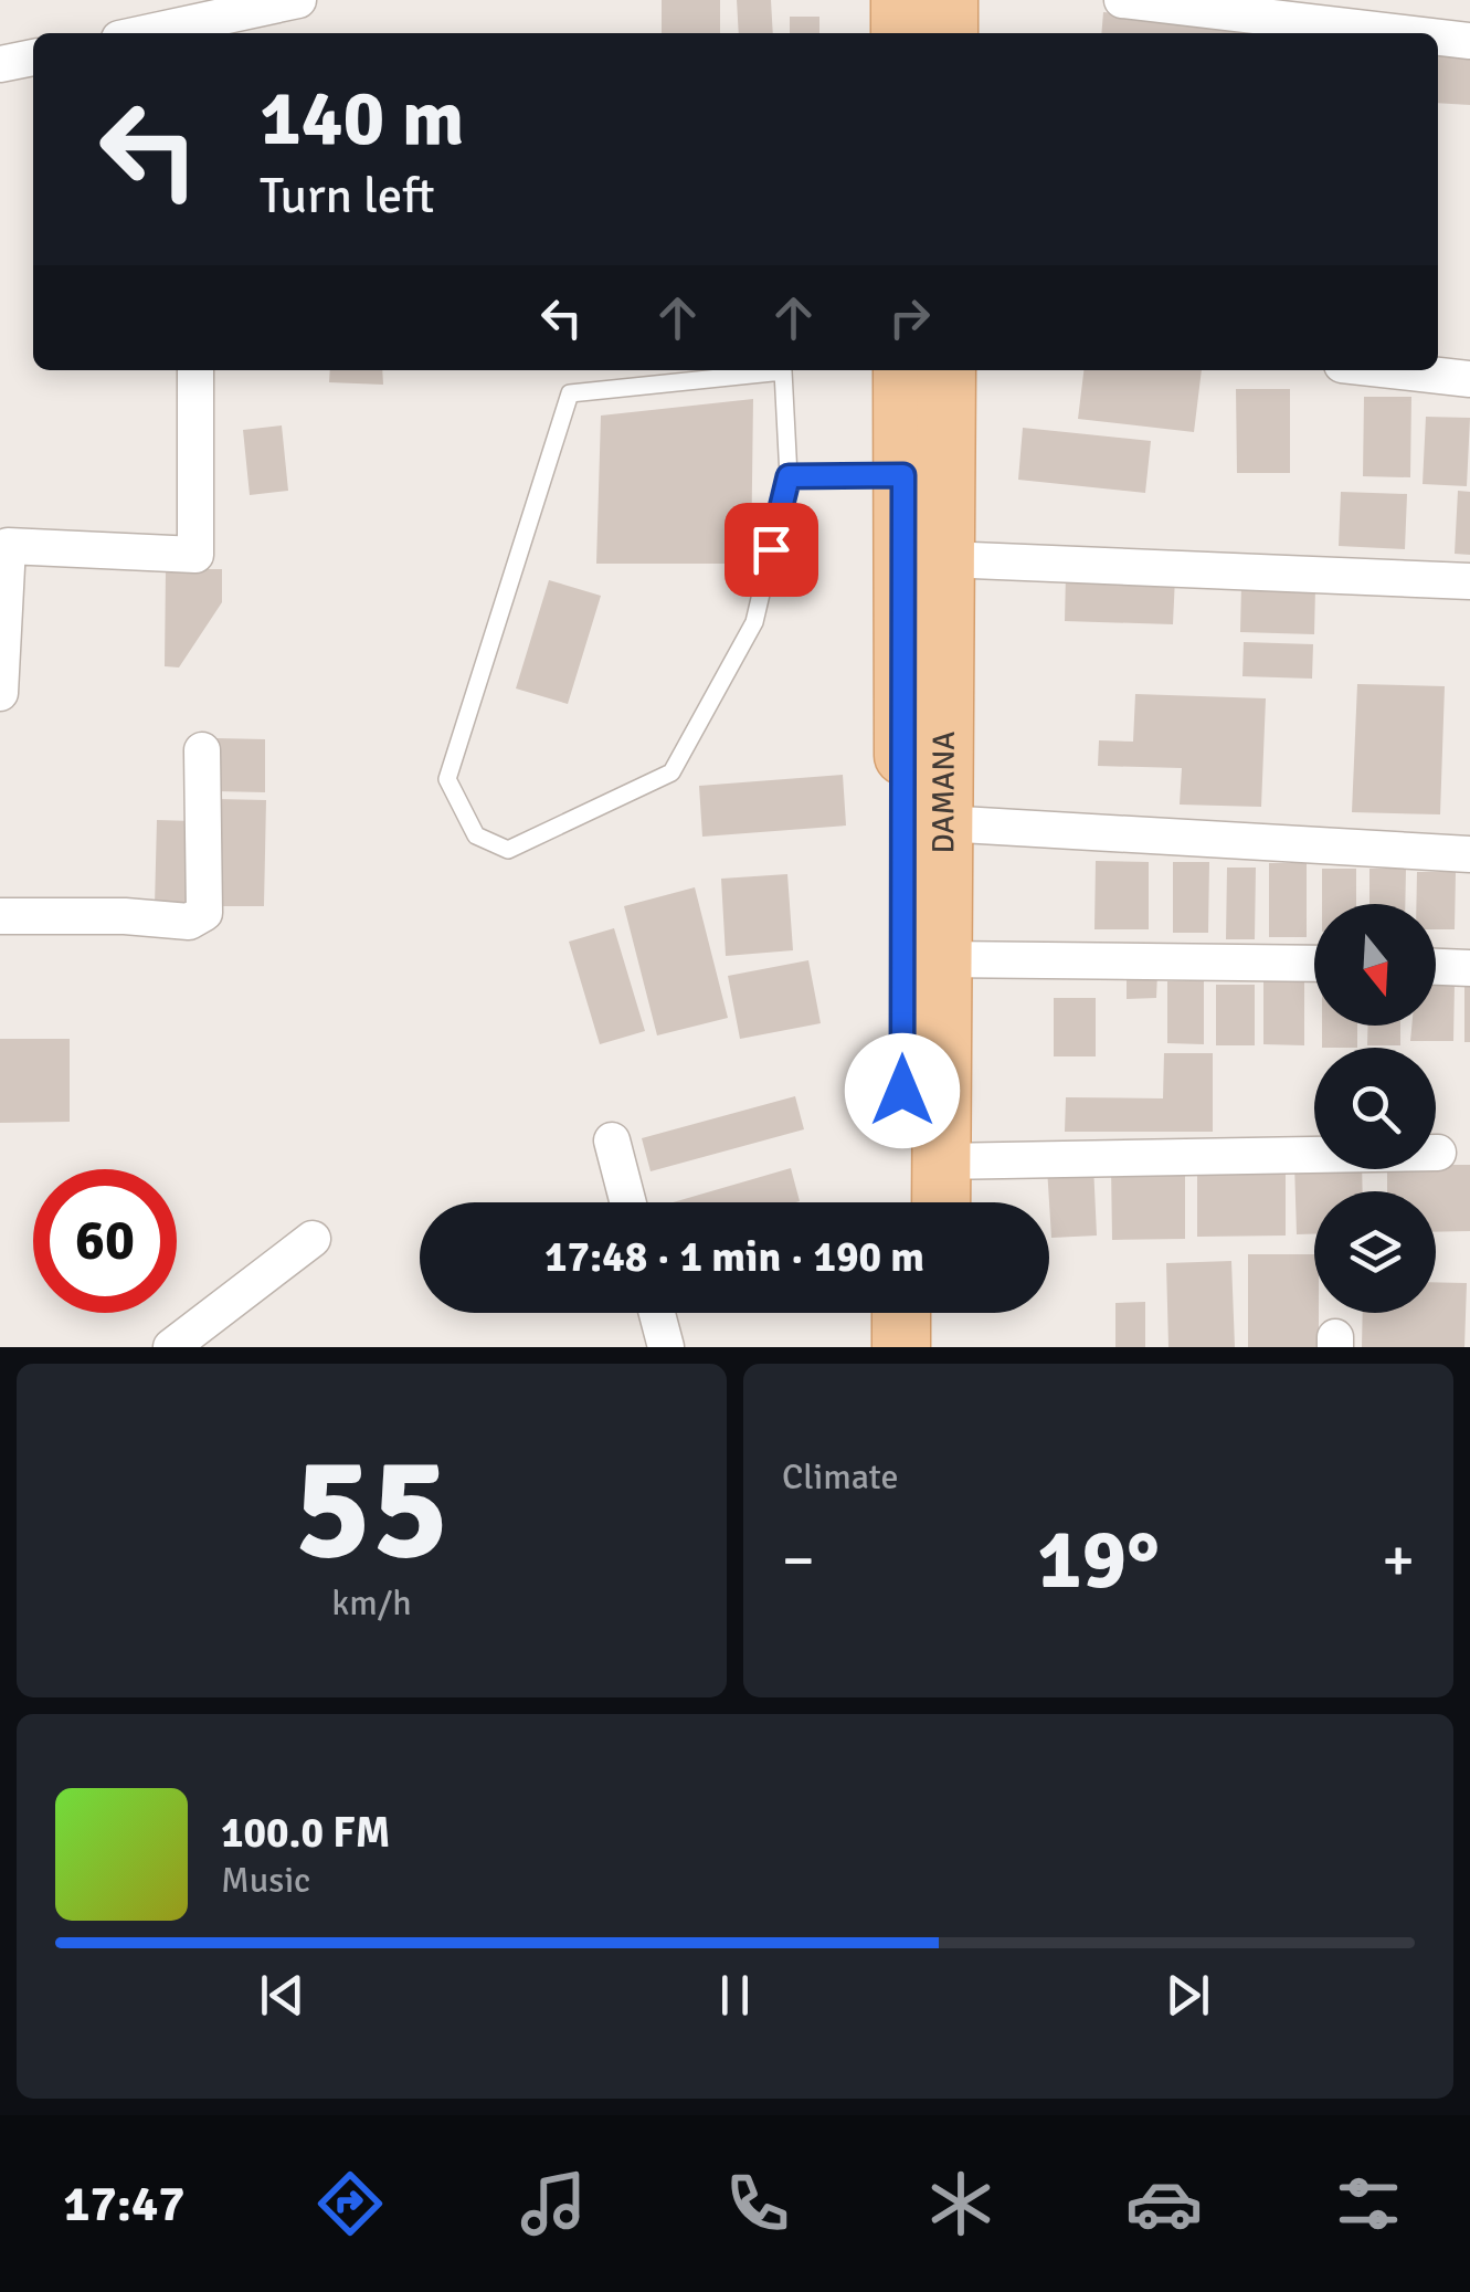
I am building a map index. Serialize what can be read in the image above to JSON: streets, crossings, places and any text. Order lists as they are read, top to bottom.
{
  "streets": {
    "main road": ["DAMANA"]
  },
  "north": "bottom",
  "page": {
    "turn": ["140 m", "Turn left"],
    "limit": "60",
    "trip": "17:48 · 1 min · 190 m",
    "tile": [
      ["55", "km/h"],
      "Climate"
    ],
    "heat": ["−", "19°", "+"],
    "song": ["100.0 FM", "Music"],
    "tabs": "17:47"
  }
}
